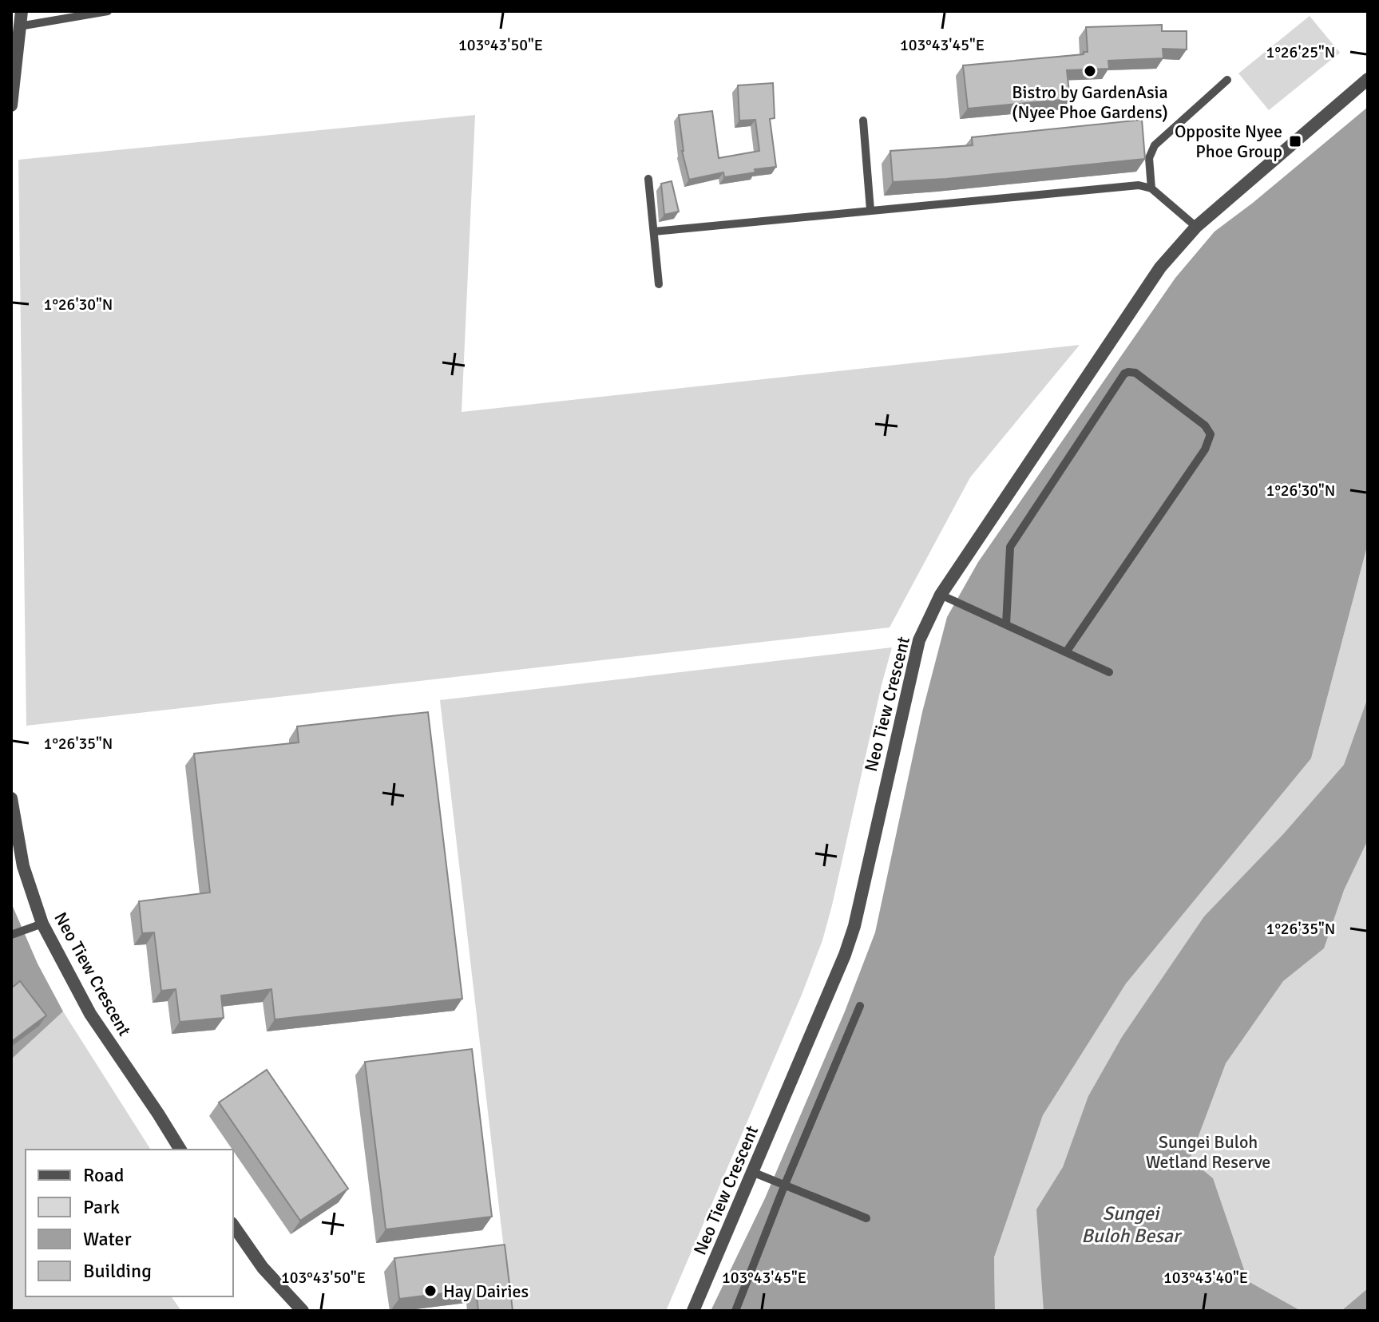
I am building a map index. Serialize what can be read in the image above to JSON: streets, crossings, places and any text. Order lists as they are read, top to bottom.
{
  "streets": {
    "street": ["Neo Tiew Crescent"]
  },
  "water": ["Sungei Buloh Besar"],
  "parks": ["Sungei Buloh Wetland Reserve"],
  "places": {
    "other": ["Bistro by GardenAsia (Nyee Phoe Gardens)", "Hay Dairies"],
    "transit": ["Opposite Nyee Phoe Group"]
  },
  "legend": [
    "Road",
    "Park",
    "Water",
    "Building"
  ],
  "coordinates": [
    "103°43'50\"E",
    "103°43'45\"E",
    "1°26'25\"N",
    "1°26'30\"N",
    "1°26'35\"N",
    "103°43'40\"E"
  ]
}
